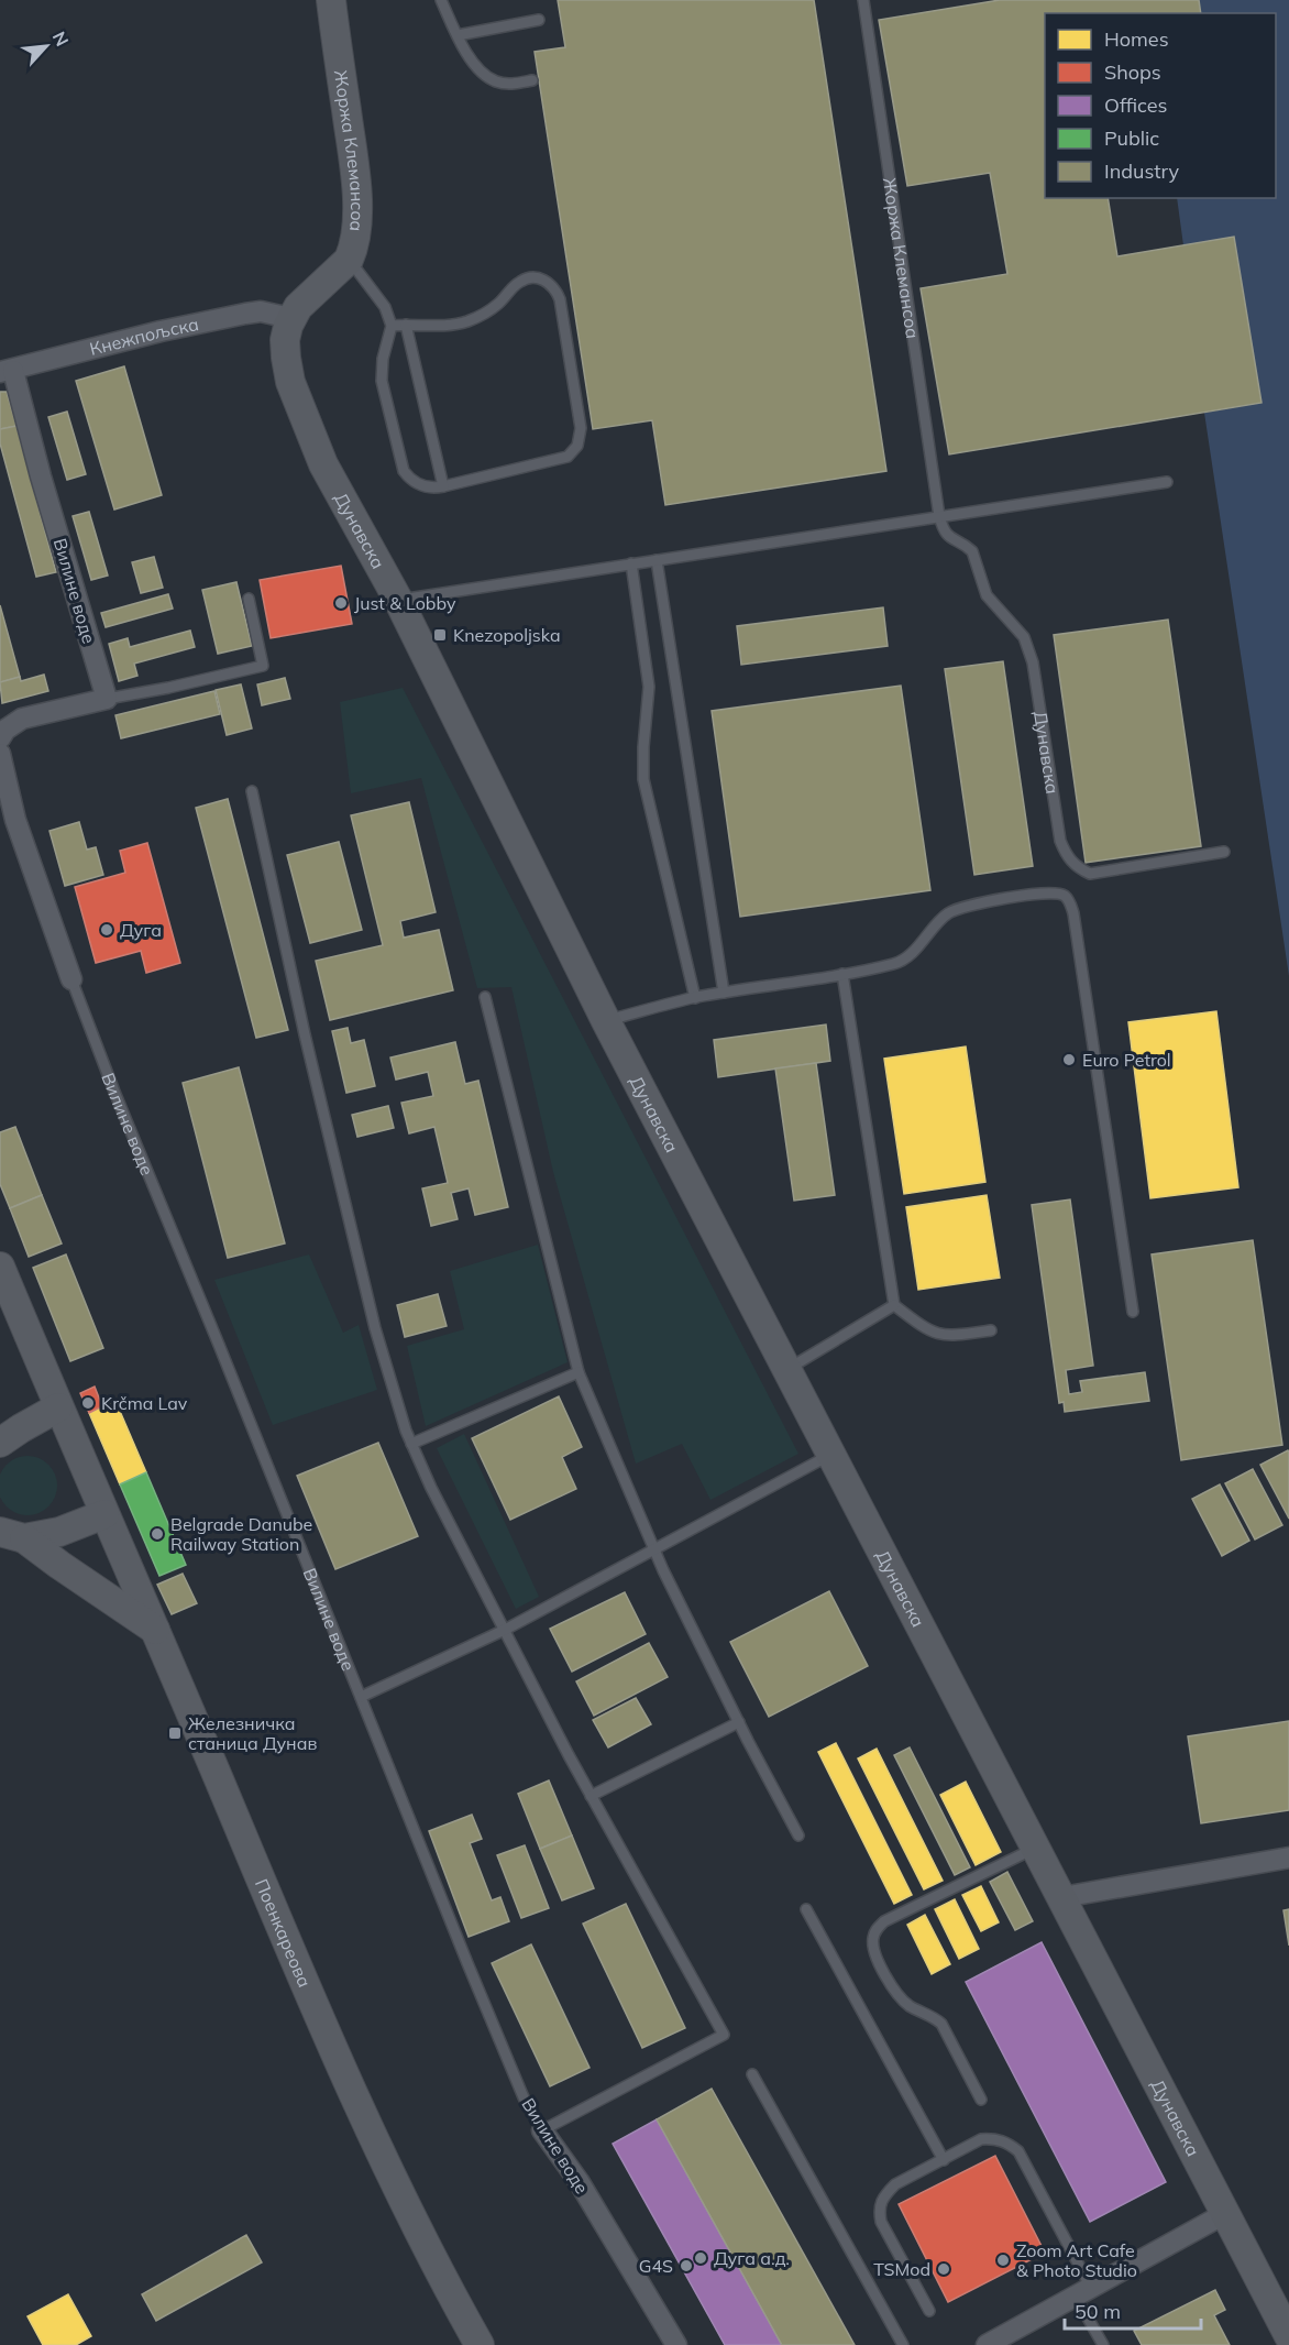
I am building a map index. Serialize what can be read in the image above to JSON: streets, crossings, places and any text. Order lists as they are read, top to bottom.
{
  "streets": {
    "main road": ["Жоржа Клемансоа", "Дунавска", "Поенкареова"],
    "street": ["Кнежпољска", "Вилине воде"]
  },
  "crossings": [
    ["Жоржа Клемансоа", "Кнежпољска"],
    ["Жоржа Клемансоа", "Дунавска"],
    ["Кнежпољска", "Дунавска"],
    ["Кнежпољска", "Вилине воде"]
  ],
  "places": {
    "other": [
      "Just & Lobby",
      "Дуга",
      "Euro Petrol",
      "Krčma Lav",
      "Belgrade Danube Railway Station",
      "Дуга а.д.",
      "Zoom Art Cafe & Photo Studio",
      "G4S",
      "TSMod"
    ],
    "transit": ["Knezopoljska", "Железничка станица Дунав"]
  },
  "legend": [
    "Homes",
    "Shops",
    "Offices",
    "Public",
    "Industry"
  ],
  "scale_bar": "50 m",
  "north": "top right"
}
